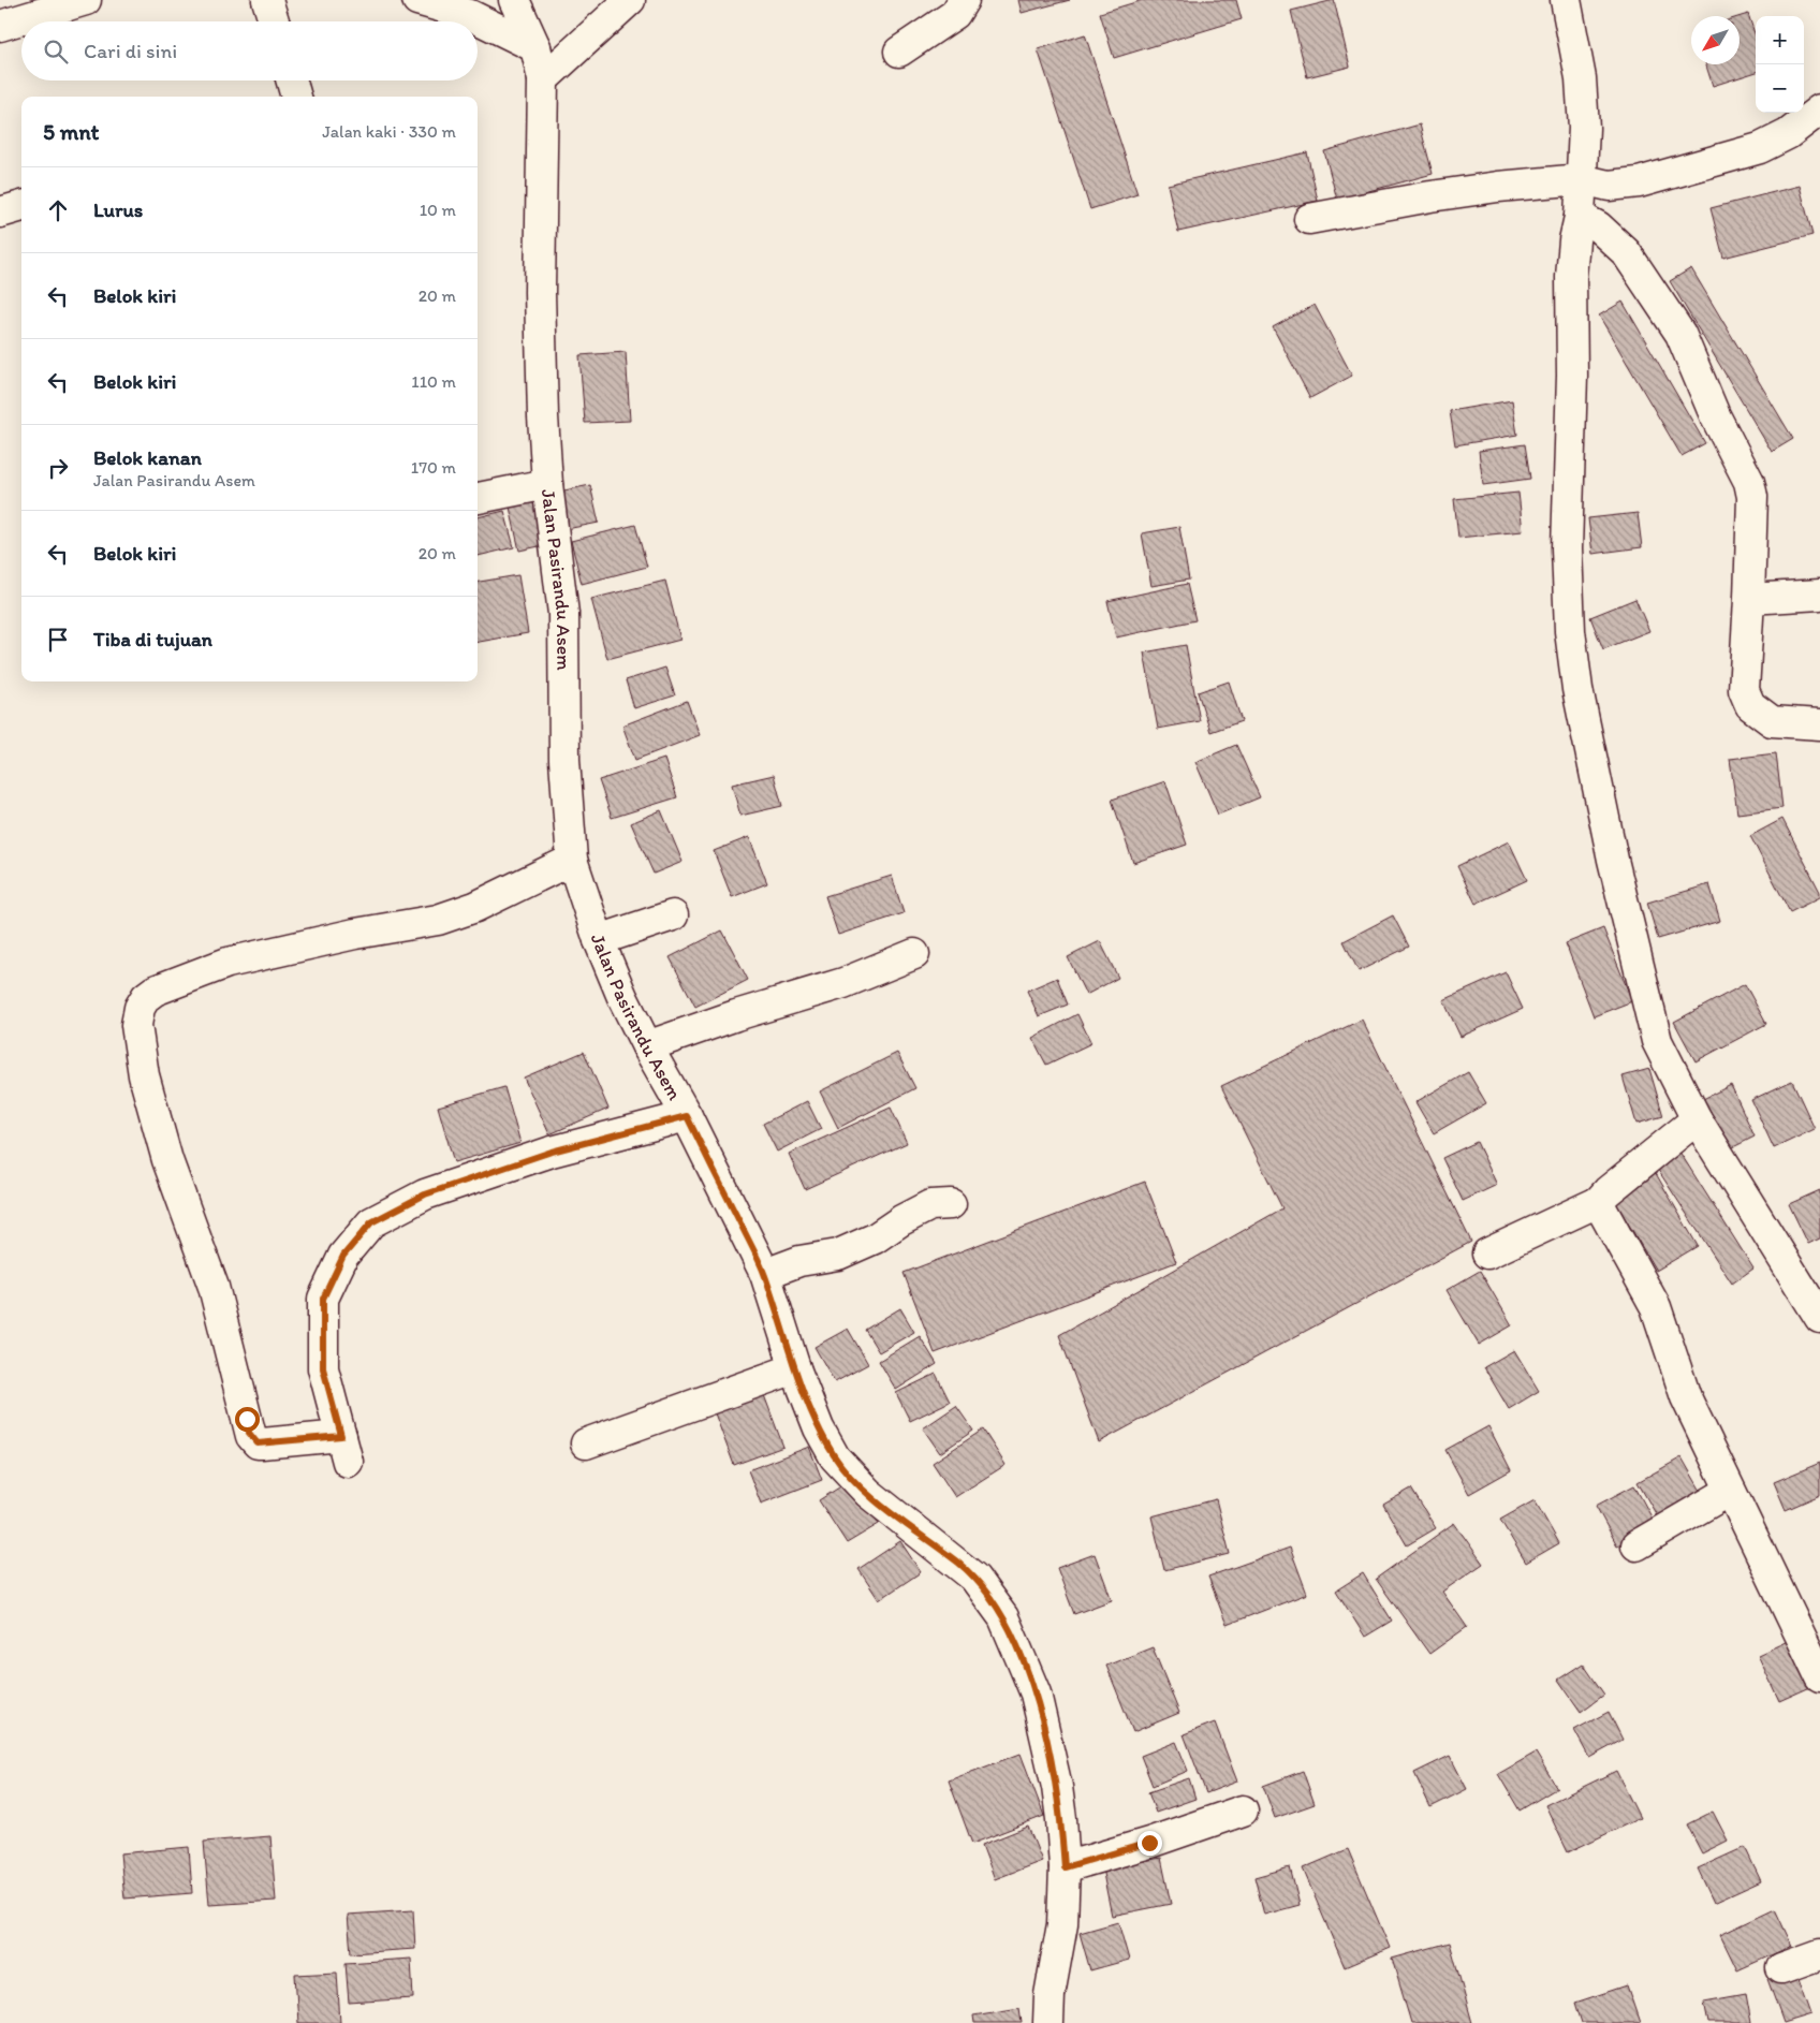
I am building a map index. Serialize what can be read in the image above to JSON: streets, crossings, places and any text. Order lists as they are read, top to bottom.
{
  "streets": {
    "street": ["Jalan Pasirandu Asem"]
  },
  "north": "bottom left",
  "page": {
    "map_buttons": ["+", "−"],
    "search": "Cari di sini",
    "heading": ["5 mnt", "Jalan kaki · 330 m"],
    "list": [
      ["Lurus", "10 m"],
      ["Belok kiri", "20 m"],
      ["Belok kiri", "110 m"],
      ["Belok kanan", "Jalan Pasirandu Asem", "170 m"],
      ["Belok kiri", "20 m"],
      "Tiba di tujuan"
    ]
  }
}
